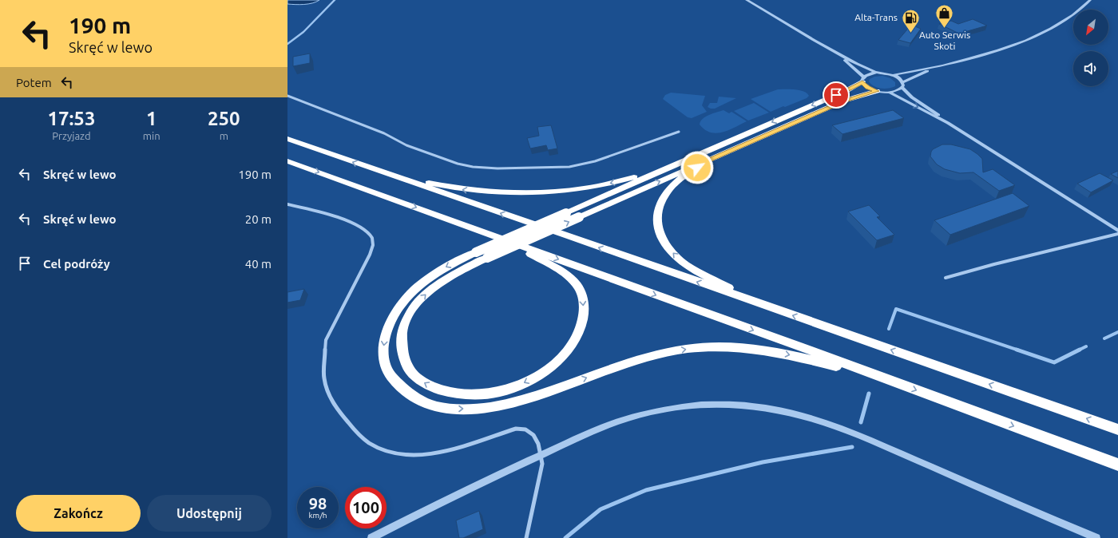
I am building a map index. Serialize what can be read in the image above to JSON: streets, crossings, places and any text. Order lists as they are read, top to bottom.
{
  "places": {
    "shop": ["Auto Serwis Skoti"],
    "fuel station": ["Alta-Trans"]
  },
  "north": "bottom left",
  "page": {
    "turn": ["190 m", "Skręć w lewo"],
    "then": "Potem",
    "eta": [
      "17:53",
      "Przyjazd",
      "1",
      "min",
      "250",
      "m"
    ],
    "list": [
      {
        "name": "Skręć w lewo",
        "value": "190 m"
      },
      {
        "name": "Skręć w lewo",
        "value": "20 m"
      },
      {
        "name": "Cel podróży",
        "value": "40 m"
      }
    ],
    "speed": "98 km/h",
    "limit": "100",
    "buttons": ["Zakończ", "Udostępnij"]
  }
}
